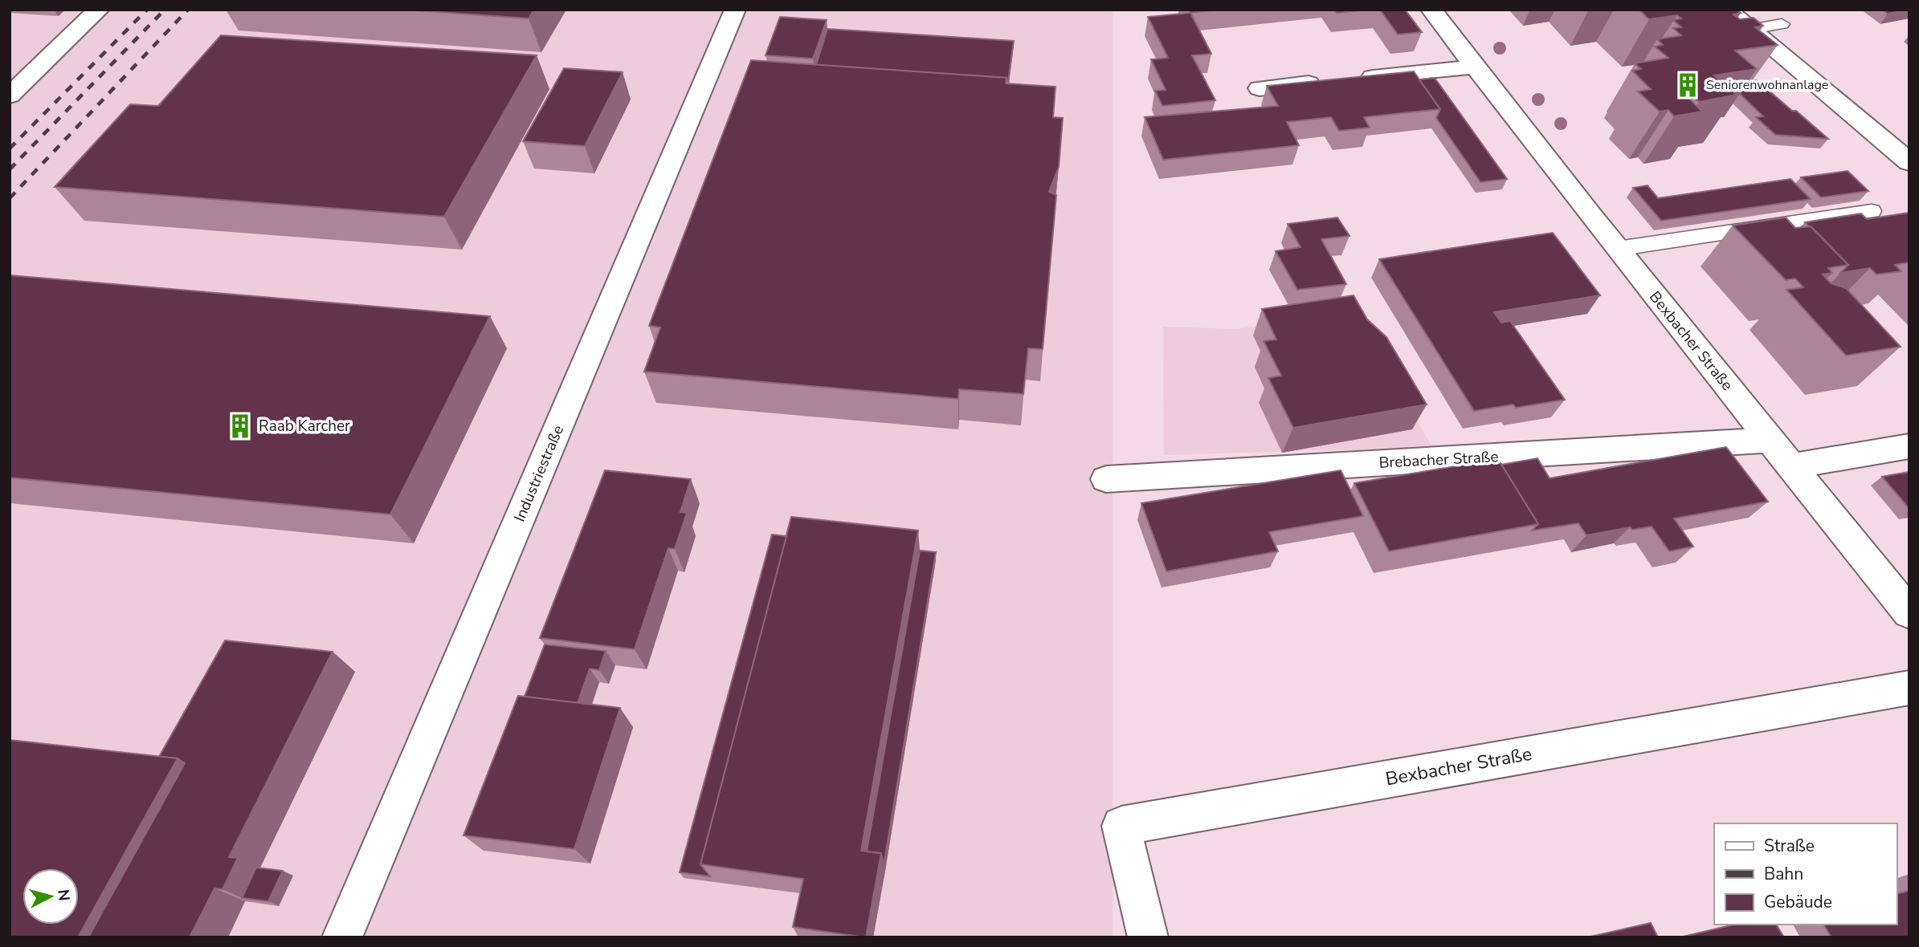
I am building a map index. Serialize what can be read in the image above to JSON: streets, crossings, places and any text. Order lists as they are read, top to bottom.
{
  "streets": {
    "street": ["Bexbacher Straße", "Brebacher Straße", "Industriestraße"]
  },
  "crossings": [
    ["Bexbacher Straße", "Brebacher Straße"]
  ],
  "places": {
    "building": ["Seniorenwohnanlage", "Raab Karcher"]
  },
  "legend": ["Straße", "Bahn", "Gebäude"],
  "north": "right"
}
